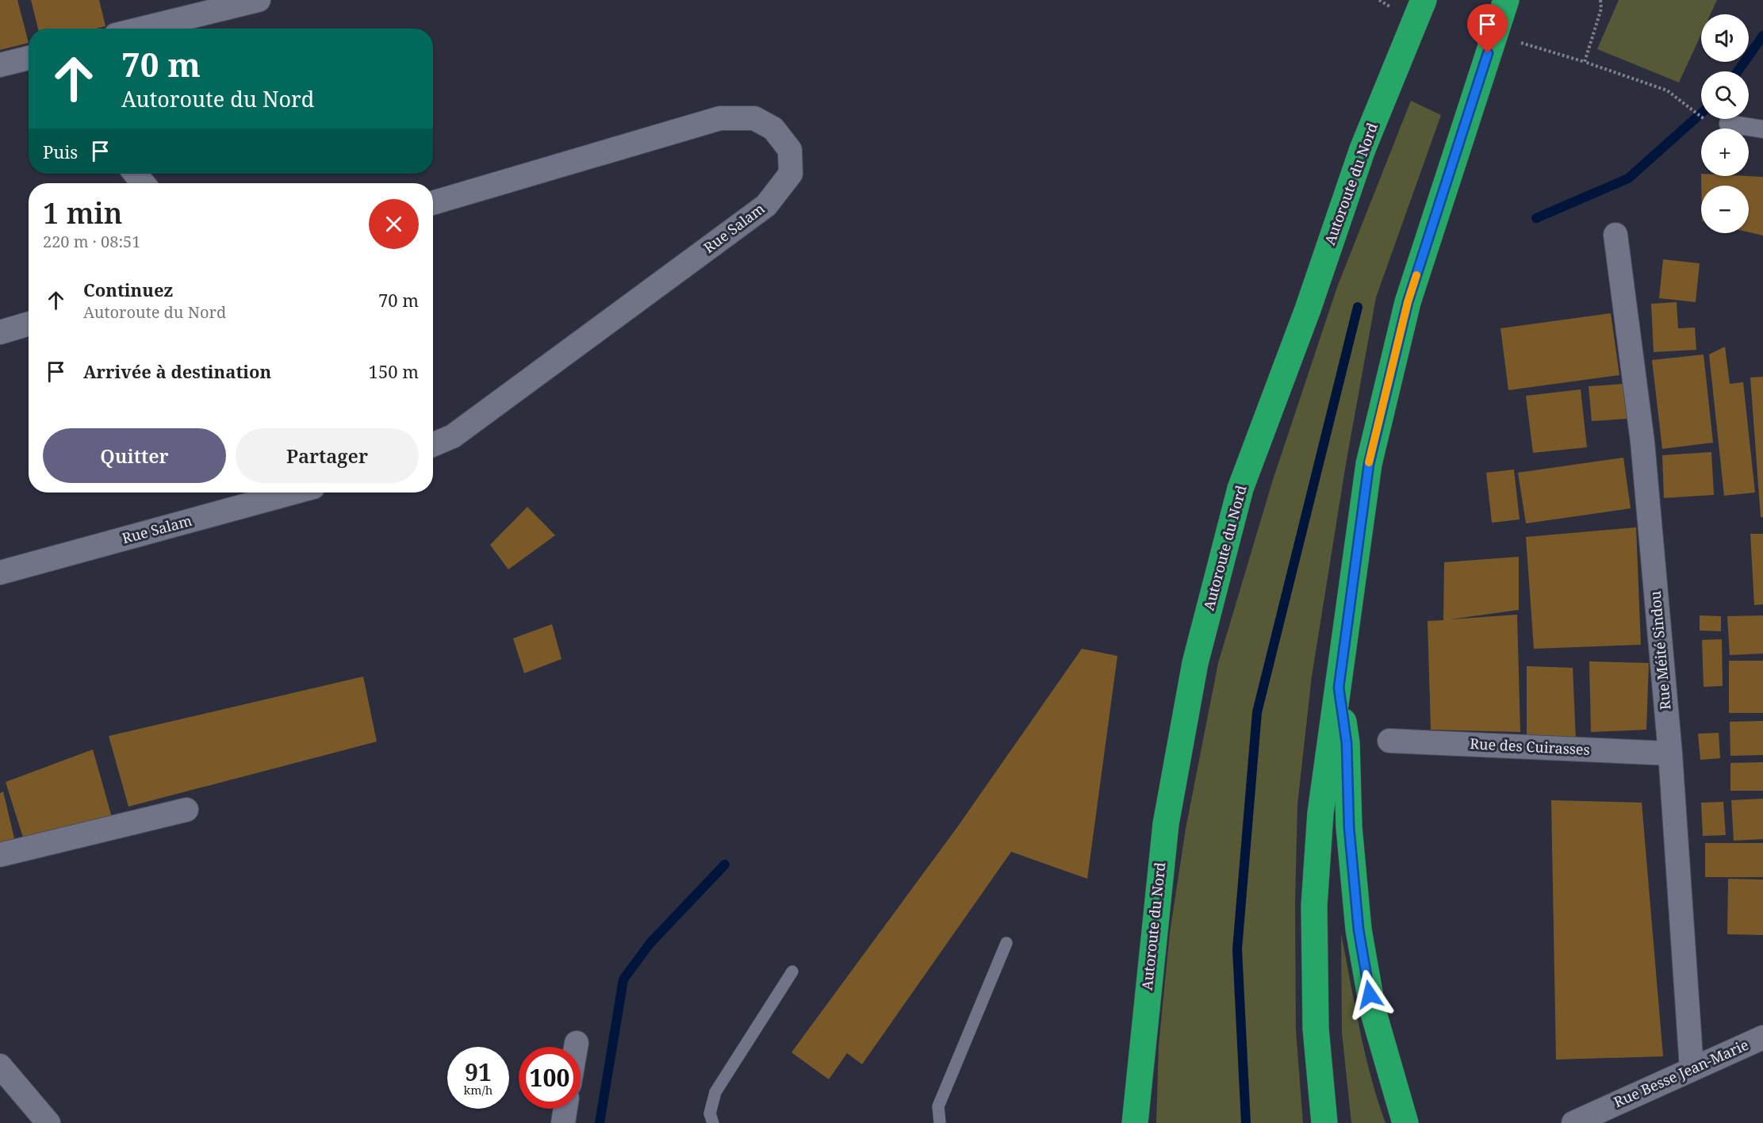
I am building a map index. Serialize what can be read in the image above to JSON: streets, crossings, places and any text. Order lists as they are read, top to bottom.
{
  "streets": {
    "highway": ["Autoroute du Nord"],
    "street": [
      "Rue Salam",
      "Rue Méité Sindou",
      "Rue des Cuirasses",
      "Rue Besse Jean-Marie"
    ]
  },
  "crossings": [
    ["Rue Méité Sindou", "Rue des Cuirasses"],
    ["Rue Méité Sindou", "Rue Besse Jean-Marie"]
  ],
  "page": {
    "map_buttons": ["+", "−"],
    "turn": ["70 m", "Autoroute du Nord"],
    "then": "Puis",
    "heading": ["1 min", "220 m · 08:51"],
    "list": [
      {
        "name": "Continuez",
        "note": "Autoroute du Nord",
        "value": "70 m"
      },
      {
        "name": "Arrivée à destination",
        "value": "150 m"
      }
    ],
    "buttons": ["Quitter", "Partager"],
    "speed": "91 km/h",
    "limit": "100"
  }
}
